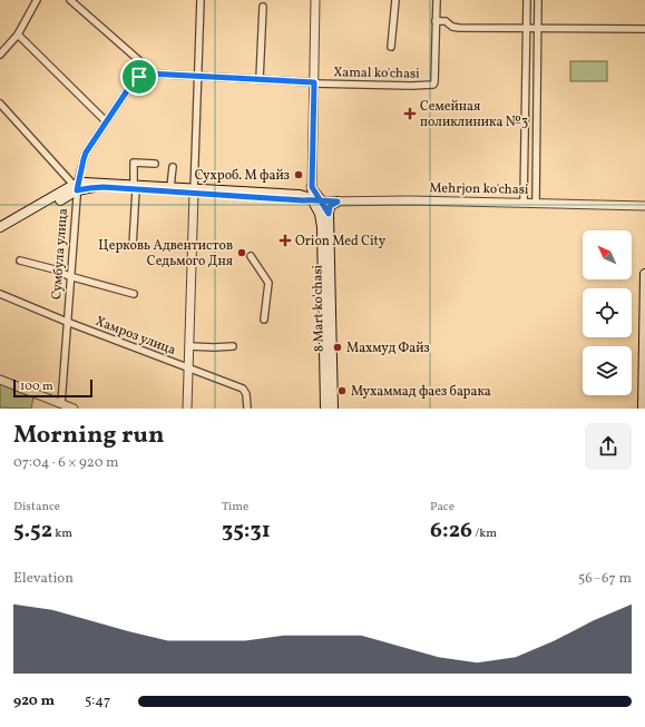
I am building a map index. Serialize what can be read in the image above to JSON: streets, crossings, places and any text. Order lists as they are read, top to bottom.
{
  "streets": {
    "main road": ["Mehrjon ko'chasi", "8 Mart ko'chasi"],
    "street": ["Xamal ko'chasi", "Сумбула улица", "Хамроз улица"]
  },
  "crossings": [
    ["Xamal ko'chasi", "8 Mart ko'chasi"],
    ["Mehrjon ko'chasi", "Сумбула улица"],
    ["Mehrjon ko'chasi", "8 Mart ko'chasi"],
    ["Сумбула улица", "Хамроз улица"]
  ],
  "places": {
    "health": ["Семейная поликлиника №3", "Orion Med City"],
    "other": [
      "Сухроб. М файз",
      "Церковь Адвентистов Седьмого Дня",
      "Махмуд Файз",
      "Мухаммад фаез барака"
    ]
  },
  "scale_bar": "100 m",
  "north": "top left",
  "page": {
    "scale": "100 m",
    "heading": ["Morning run", "07:04 · 6 × 920 m"],
    "stats": [
      ["Distance", "5.52 km"],
      ["Time", "35:31"],
      ["Pace", "6:26 /km"]
    ],
    "chart": ["Elevation", "56–67 m"],
    "list": [
      {
        "name": "920 m",
        "note": "5:47"
      }
    ]
  }
}
